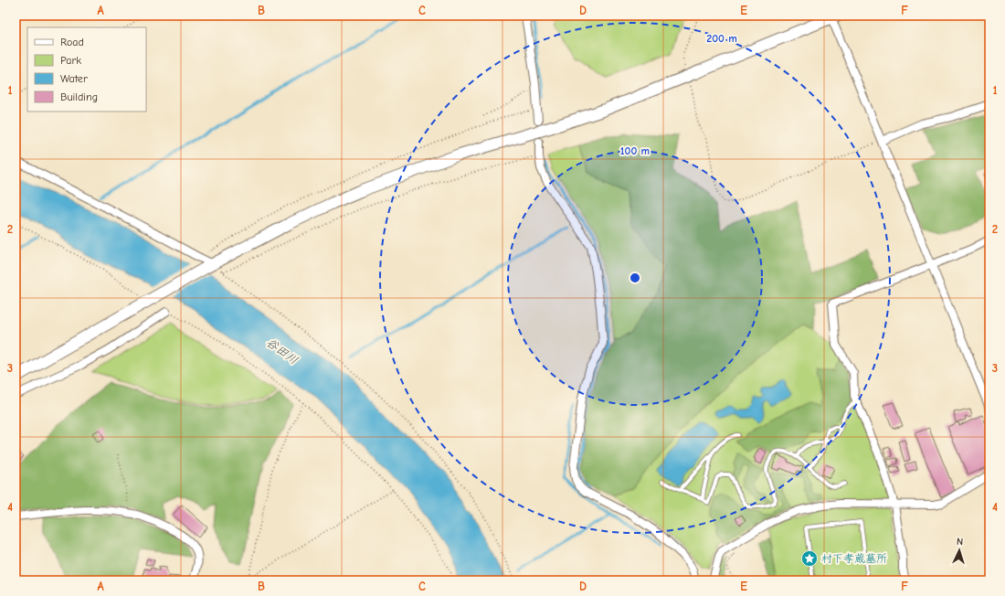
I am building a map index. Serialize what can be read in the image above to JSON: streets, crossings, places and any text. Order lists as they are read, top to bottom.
{
  "water": ["谷田川"],
  "places": {
    "place": ["村下孝蔵墓所"]
  },
  "legend": [
    "Road",
    "Park",
    "Water",
    "Building"
  ],
  "north": "top",
  "grid": {
    "columns": [
      "A",
      "B",
      "C",
      "D",
      "E",
      "F"
    ],
    "rows": [
      "1",
      "2",
      "3",
      "4"
    ]
  },
  "rings": ["200 m", "100 m"]
}
